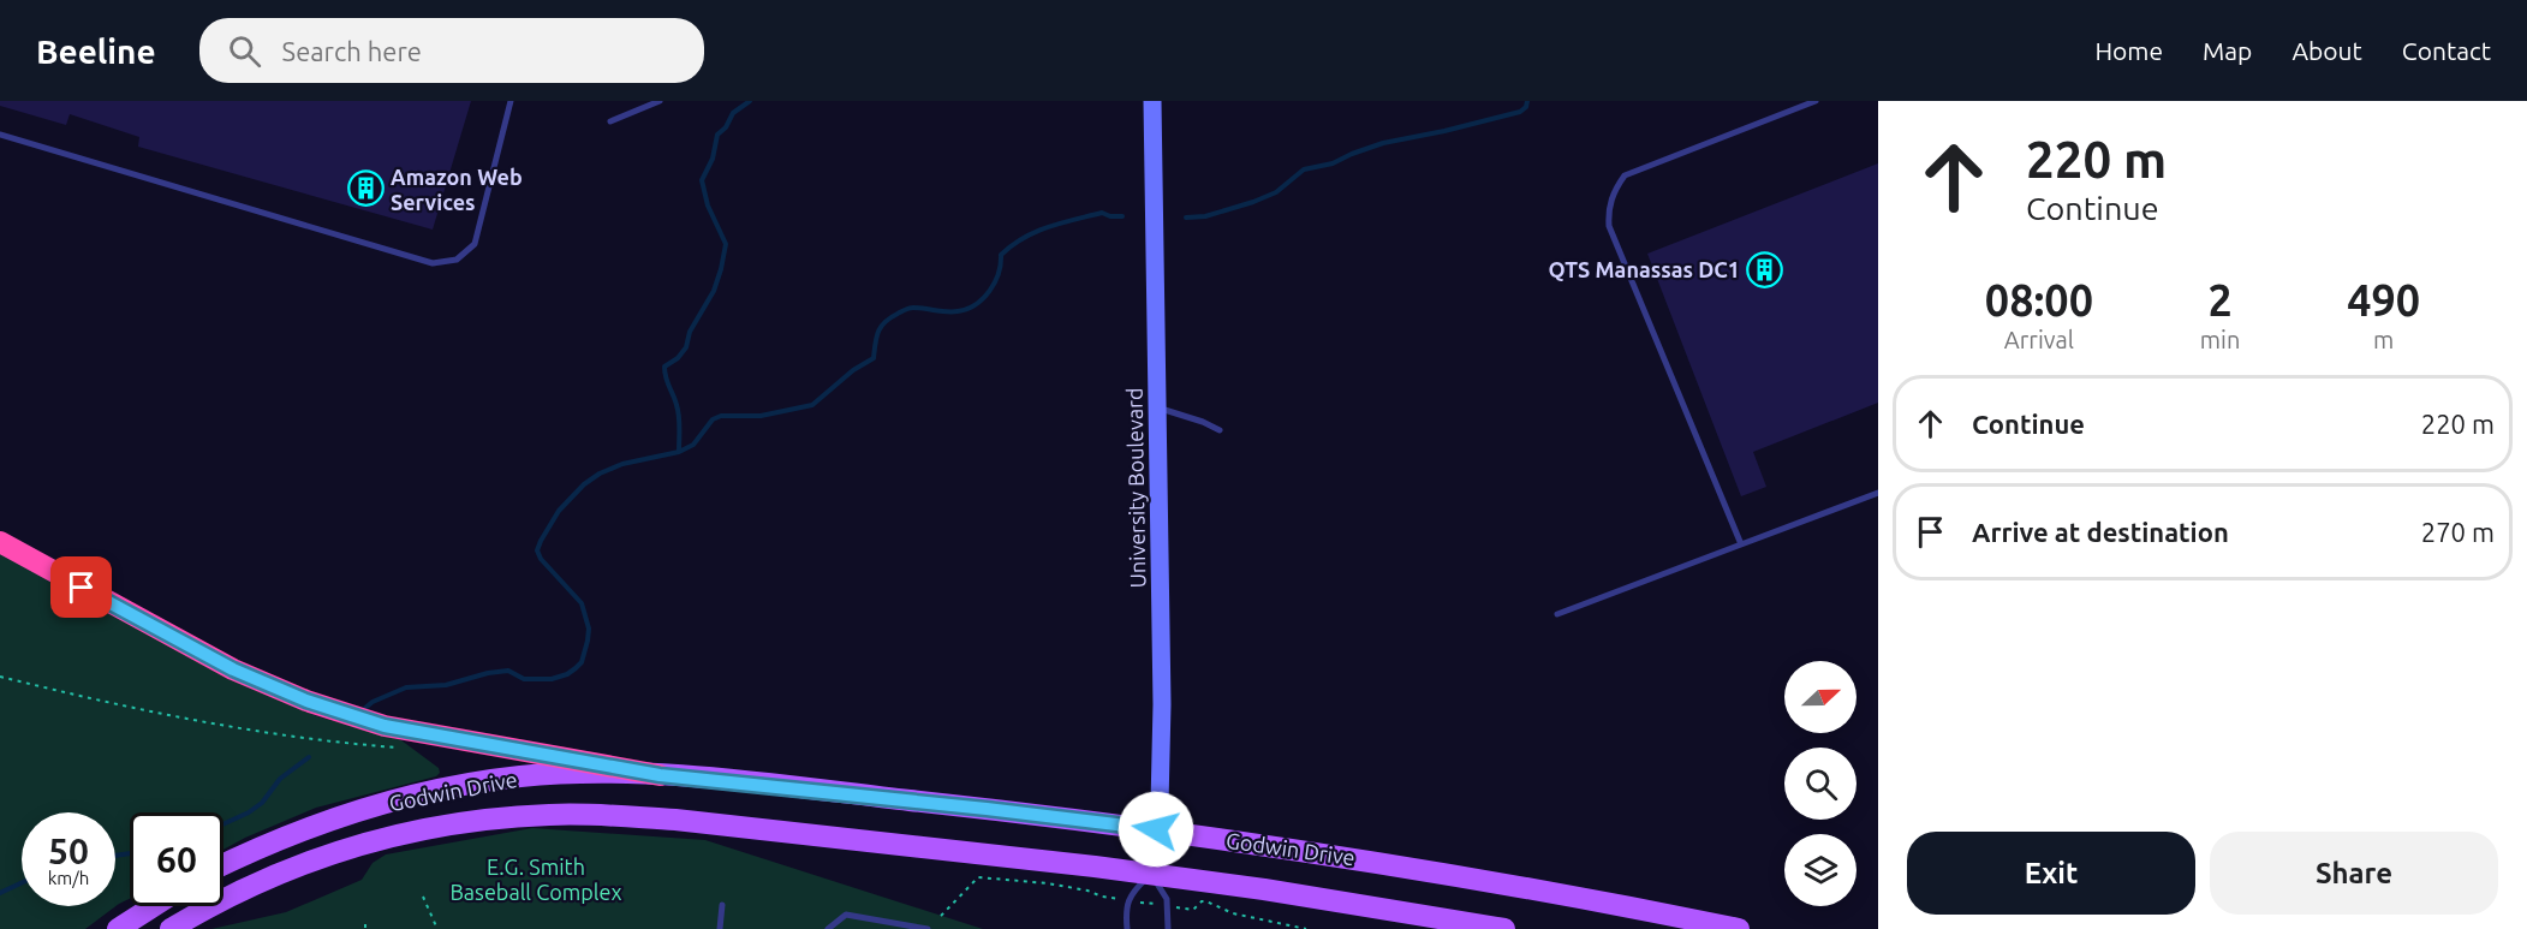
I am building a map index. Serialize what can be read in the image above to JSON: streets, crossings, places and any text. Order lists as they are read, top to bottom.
{
  "streets": {
    "main road": ["University Boulevard", "Godwin Drive"]
  },
  "crossings": [
    ["University Boulevard", "Godwin Drive"]
  ],
  "parks": ["E.G. Smith Baseball Complex"],
  "places": {
    "building": ["Amazon Web Services", "QTS Manassas DC1"]
  },
  "north": "right",
  "page": {
    "header": "Beeline",
    "search": "Search here",
    "nav": [
      "Home",
      "Map",
      "About",
      "Contact"
    ],
    "turn": ["220 m", "Continue"],
    "eta": [
      "08:00",
      "Arrival",
      "2",
      "min",
      "490",
      "m"
    ],
    "list": [
      {
        "name": "Continue",
        "value": "220 m"
      },
      {
        "name": "Arrive at destination",
        "value": "270 m"
      }
    ],
    "speed": "50 km/h",
    "limit": "60",
    "buttons": ["Exit", "Share"]
  }
}
